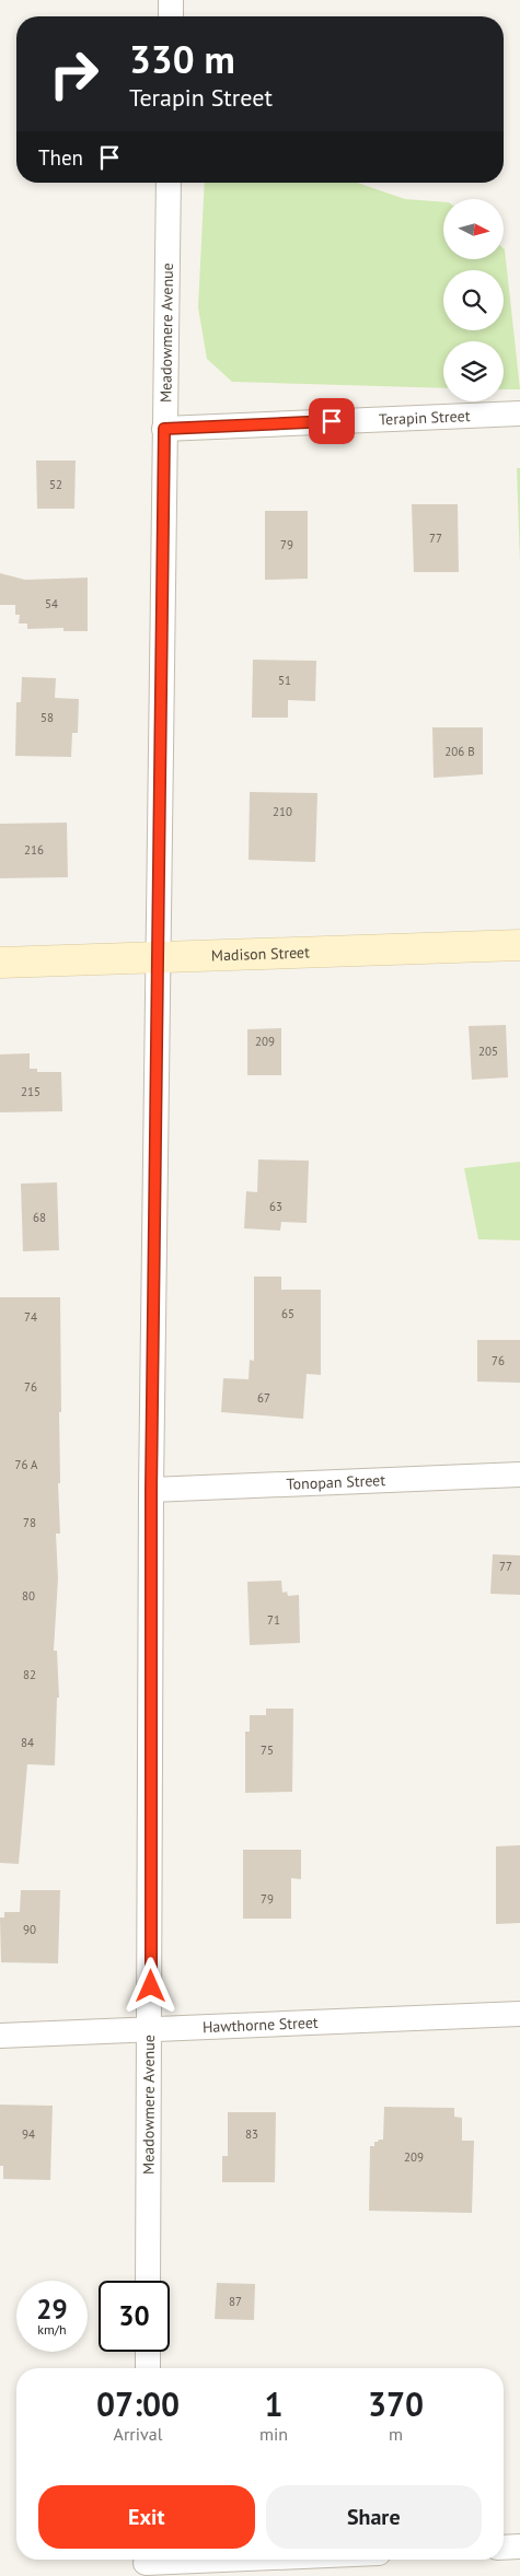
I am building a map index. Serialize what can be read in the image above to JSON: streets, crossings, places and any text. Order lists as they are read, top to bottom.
{
  "streets": {
    "street": [
      "Meadowmere Avenue",
      "Terapin Street",
      "Madison Street",
      "Tonopan Street",
      "Hawthorne Street"
    ]
  },
  "crossings": [
    ["Meadowmere Avenue", "Terapin Street"],
    ["Meadowmere Avenue", "Madison Street"],
    ["Meadowmere Avenue", "Tonopan Street"],
    ["Meadowmere Avenue", "Hawthorne Street"]
  ],
  "house_numbers": [
    "52",
    "77",
    "79",
    "54",
    "51",
    "58",
    "206 B",
    "210",
    "216",
    "209",
    "205",
    "215",
    "63",
    "68",
    "65",
    "74",
    "76",
    "76",
    "67",
    "76 A",
    "78",
    "77",
    "80",
    "71",
    "82",
    "84",
    "75",
    "79",
    "90",
    "94",
    "83",
    "209",
    "87"
  ],
  "north": "right",
  "page": {
    "turn": ["330 m", "Terapin Street"],
    "then": "Then",
    "speed": "29 km/h",
    "limit": "30",
    "eta": [
      "07:00",
      "Arrival",
      "1",
      "min",
      "370",
      "m"
    ],
    "buttons": ["Exit", "Share"]
  }
}
